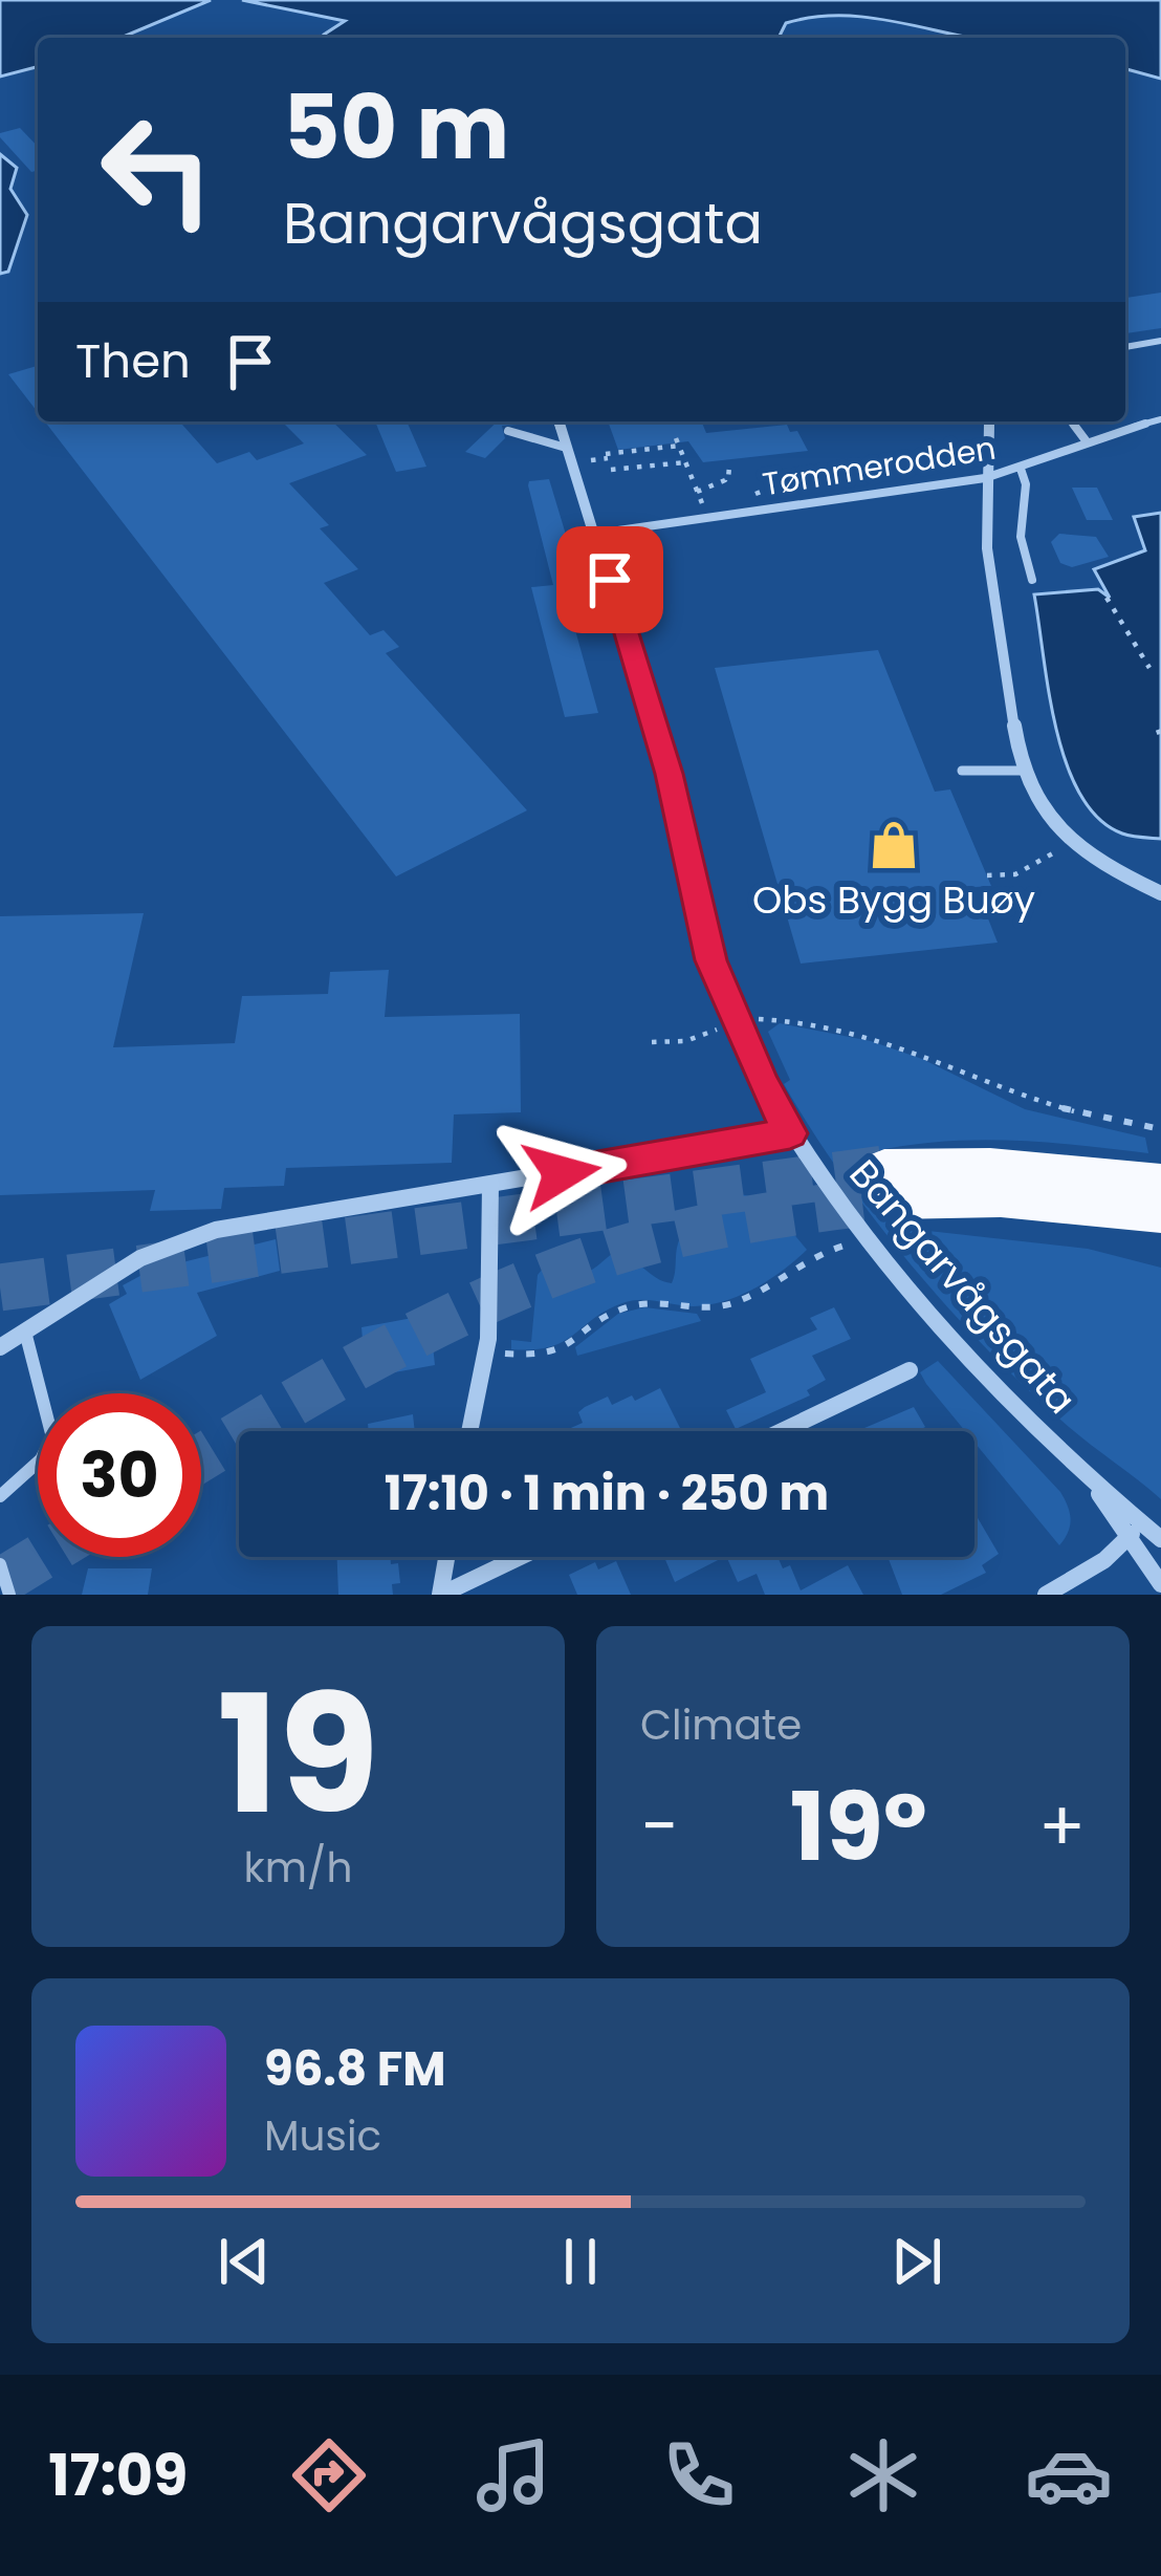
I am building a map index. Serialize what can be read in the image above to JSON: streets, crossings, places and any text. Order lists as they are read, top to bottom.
{
  "streets": {
    "street": ["Bangarvågsgata"],
    "lane": ["Tømmerodden"]
  },
  "crossings": [
    ["Tømmerodden", "Bangarvågsgata"]
  ],
  "places": {
    "shop": ["Obs Bygg Buøy"]
  },
  "page": {
    "turn": ["50 m", "Bangarvågsgata"],
    "then": "Then",
    "limit": "30",
    "trip": "17:10 · 1 min · 250 m",
    "tile": [
      ["19", "km/h"],
      "Climate"
    ],
    "heat": ["−", "19°", "+"],
    "song": ["96.8 FM", "Music"],
    "tabs": "17:09"
  }
}
